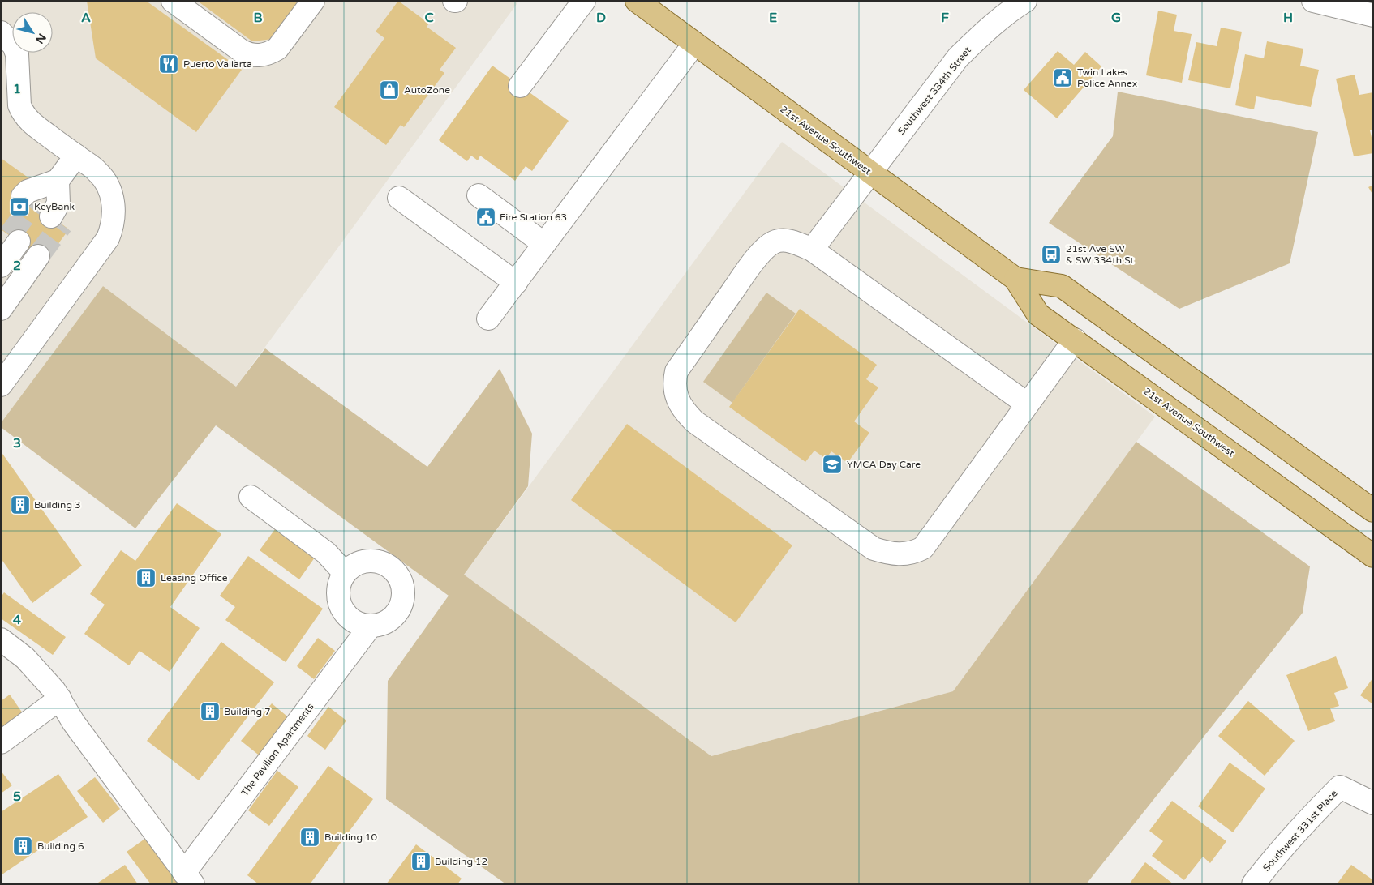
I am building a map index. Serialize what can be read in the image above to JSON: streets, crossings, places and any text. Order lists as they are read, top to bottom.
{
  "streets": {
    "main road": ["21st Avenue Southwest"],
    "street": ["Southwest 334th Street", "The Pavilion Apartments", "Southwest 331st Place"]
  },
  "crossings": [
    ["Southwest 334th Street", "21st Avenue Southwest"]
  ],
  "places": {
    "restaurant": ["Puerto Vallarta"],
    "public building": ["Twin Lakes Police Annex", "Fire Station 63"],
    "shop": ["AutoZone"],
    "bank": ["KeyBank"],
    "bus stop": ["21st Ave SW & SW 334th St"],
    "school or university": ["YMCA Day Care"],
    "building": [
      "Building 3",
      "Leasing Office",
      "Building 7",
      "Building 10",
      "Building 6",
      "Building 12"
    ]
  },
  "north": "bottom right",
  "grid": {
    "columns": [
      "A",
      "B",
      "C",
      "D",
      "E",
      "F",
      "G",
      "H"
    ],
    "rows": [
      "1",
      "2",
      "3",
      "4",
      "5"
    ]
  }
}
